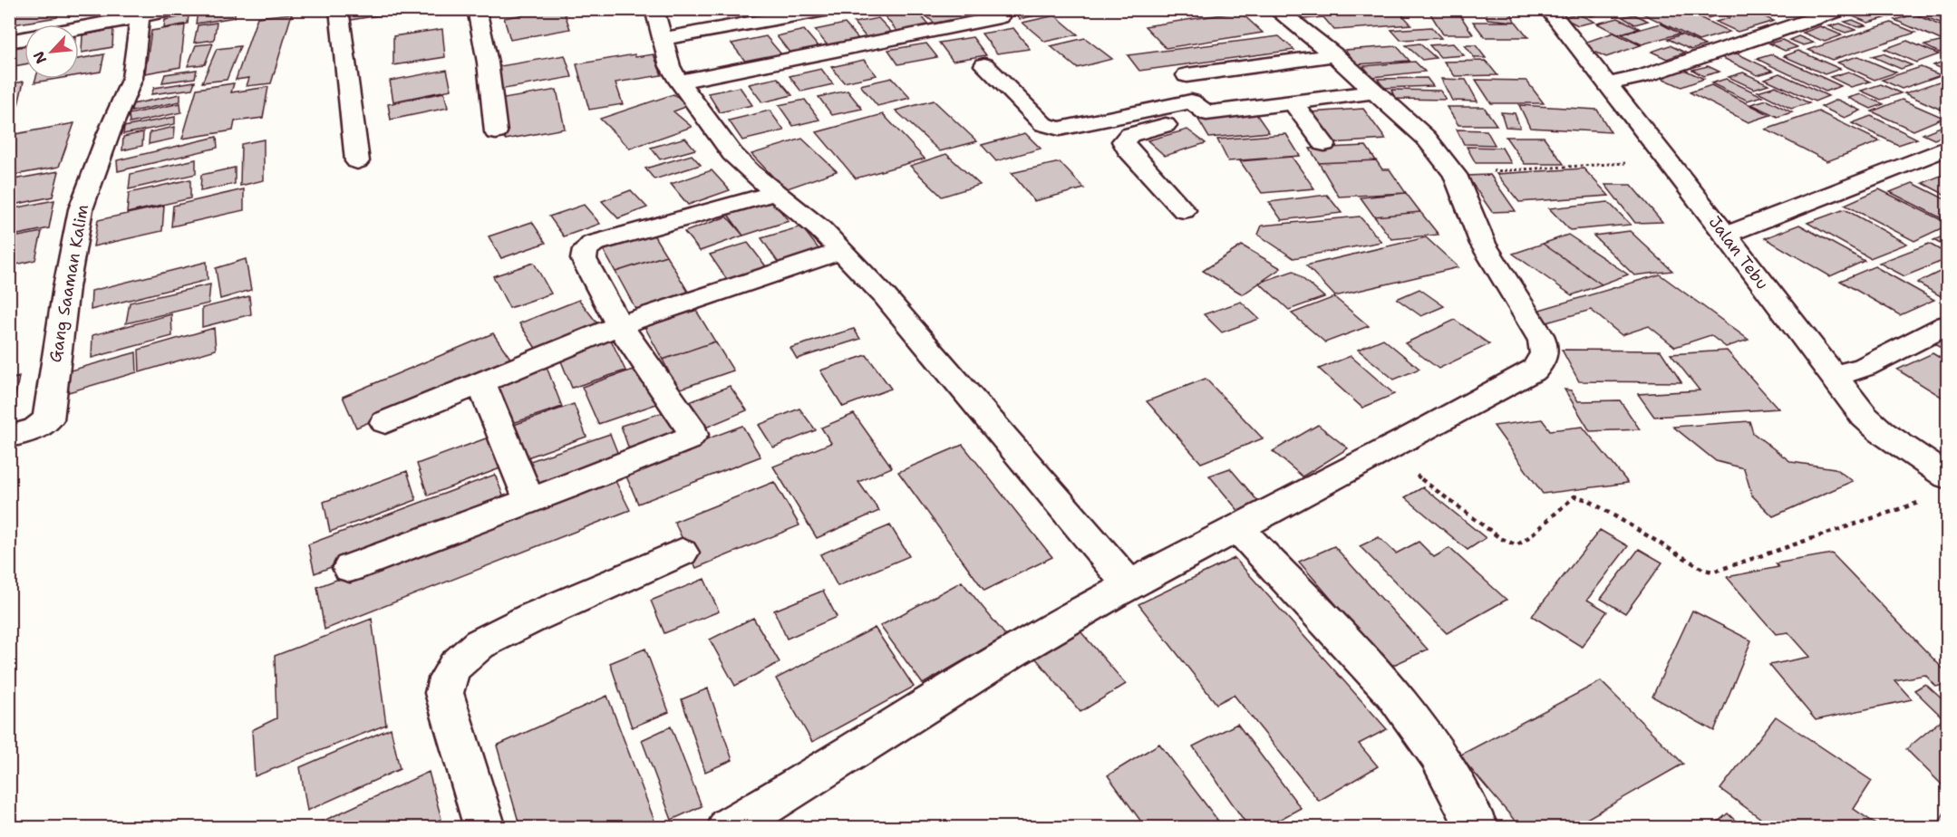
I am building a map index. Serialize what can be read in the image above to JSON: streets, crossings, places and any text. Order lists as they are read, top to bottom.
{
  "streets": {
    "street": ["Jalan Tebu", "Gang Saaman Kalim"]
  },
  "north": "bottom left"
}
